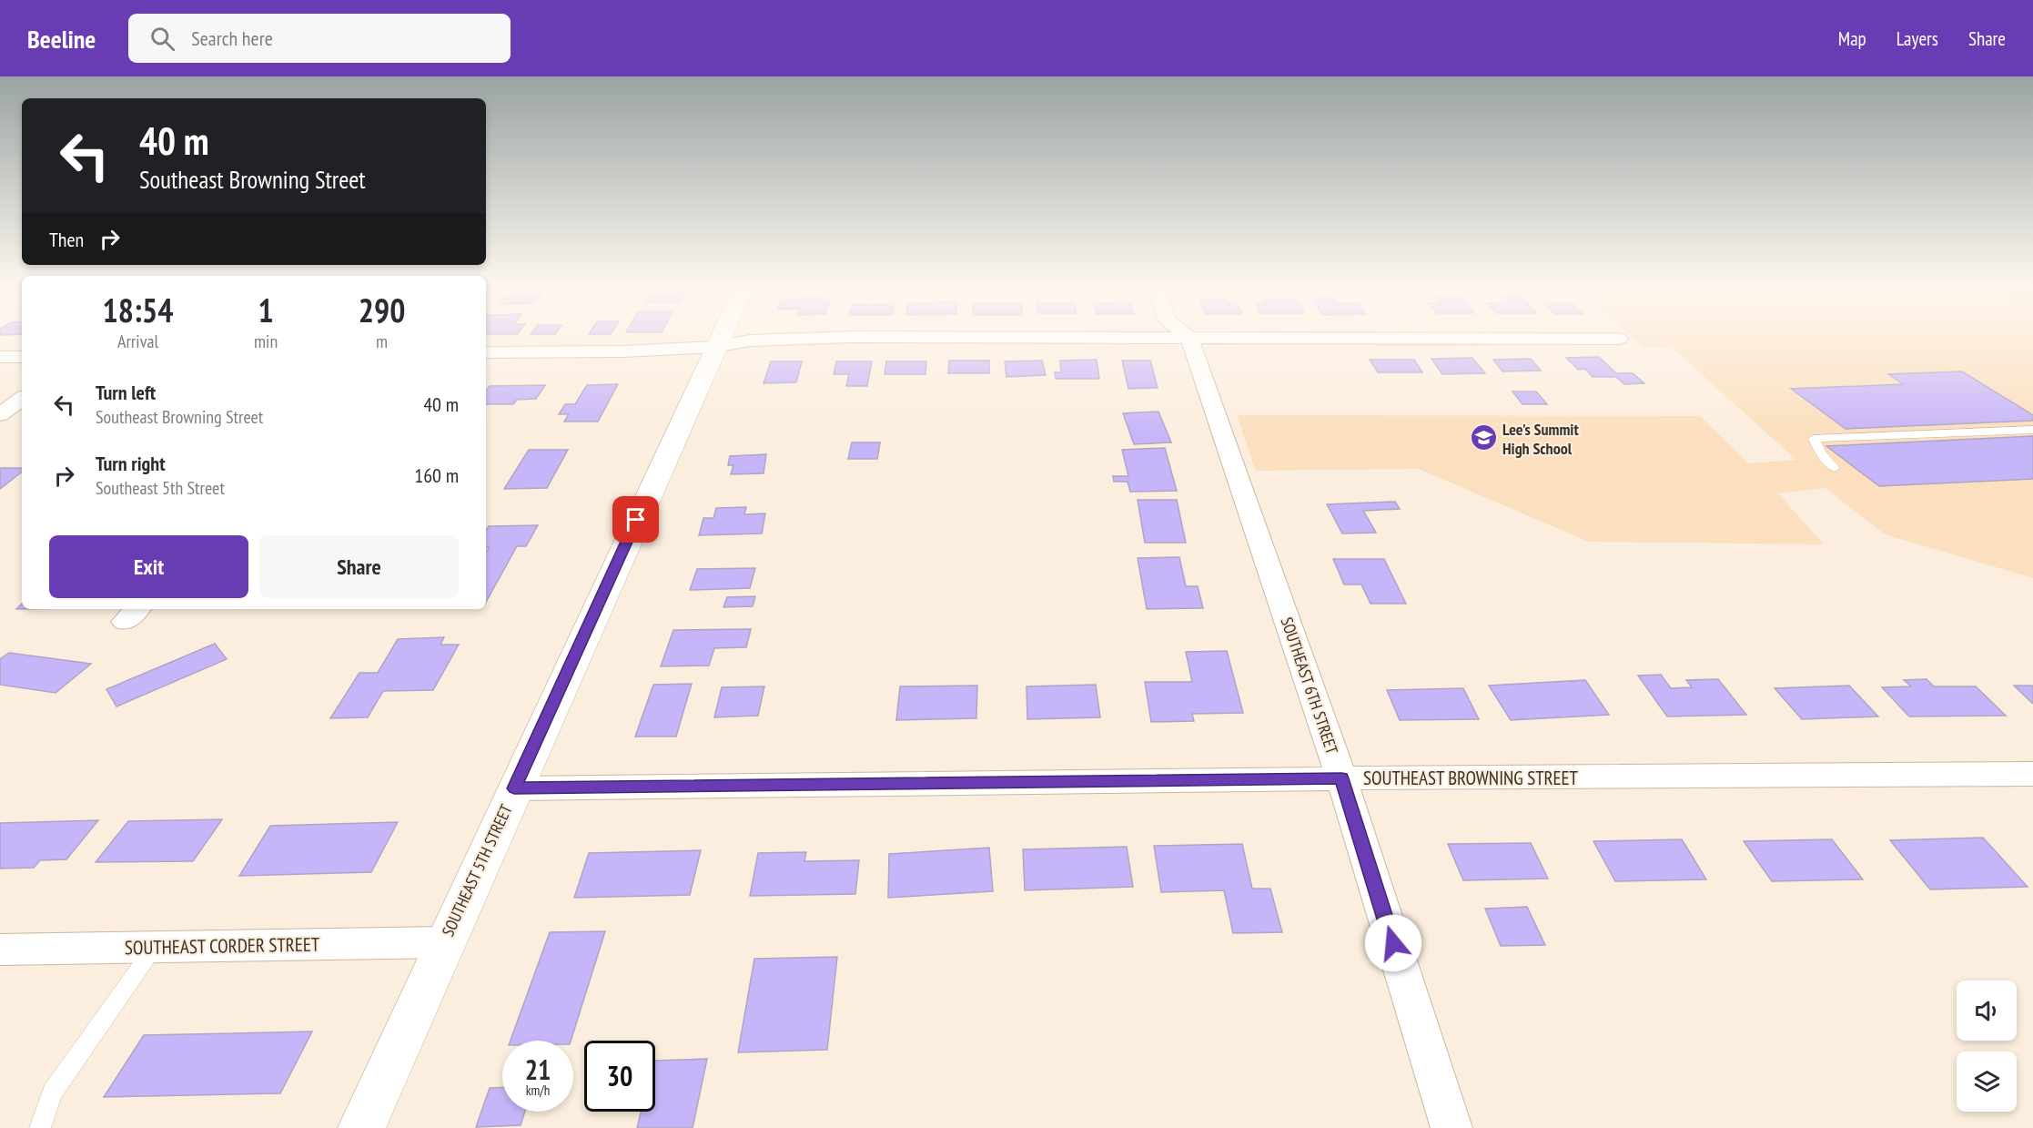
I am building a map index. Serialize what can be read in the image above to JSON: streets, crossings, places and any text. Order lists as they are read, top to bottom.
{
  "streets": {
    "street": [
      "SOUTHEAST 6TH STREET",
      "SOUTHEAST BROWNING STREET",
      "SOUTHEAST 5TH STREET",
      "SOUTHEAST CORDER STREET"
    ]
  },
  "crossings": [
    ["SOUTHEAST 6TH STREET", "SOUTHEAST BROWNING STREET"],
    ["SOUTHEAST BROWNING STREET", "SOUTHEAST 5TH STREET"],
    ["SOUTHEAST 5TH STREET", "SOUTHEAST CORDER STREET"]
  ],
  "places": {
    "school or university": ["Lee's Summit High School"]
  },
  "page": {
    "header": "Beeline",
    "search": "Search here",
    "nav": ["Map", "Layers", "Share"],
    "turn": ["40 m", "Southeast Browning Street"],
    "then": "Then",
    "eta": [
      "18:54",
      "Arrival",
      "1",
      "min",
      "290",
      "m"
    ],
    "list": [
      {
        "name": "Turn left",
        "note": "Southeast Browning Street",
        "value": "40 m"
      },
      {
        "name": "Turn right",
        "note": "Southeast 5th Street",
        "value": "160 m"
      }
    ],
    "buttons": ["Exit", "Share"],
    "speed": "21 km/h",
    "limit": "30"
  }
}
